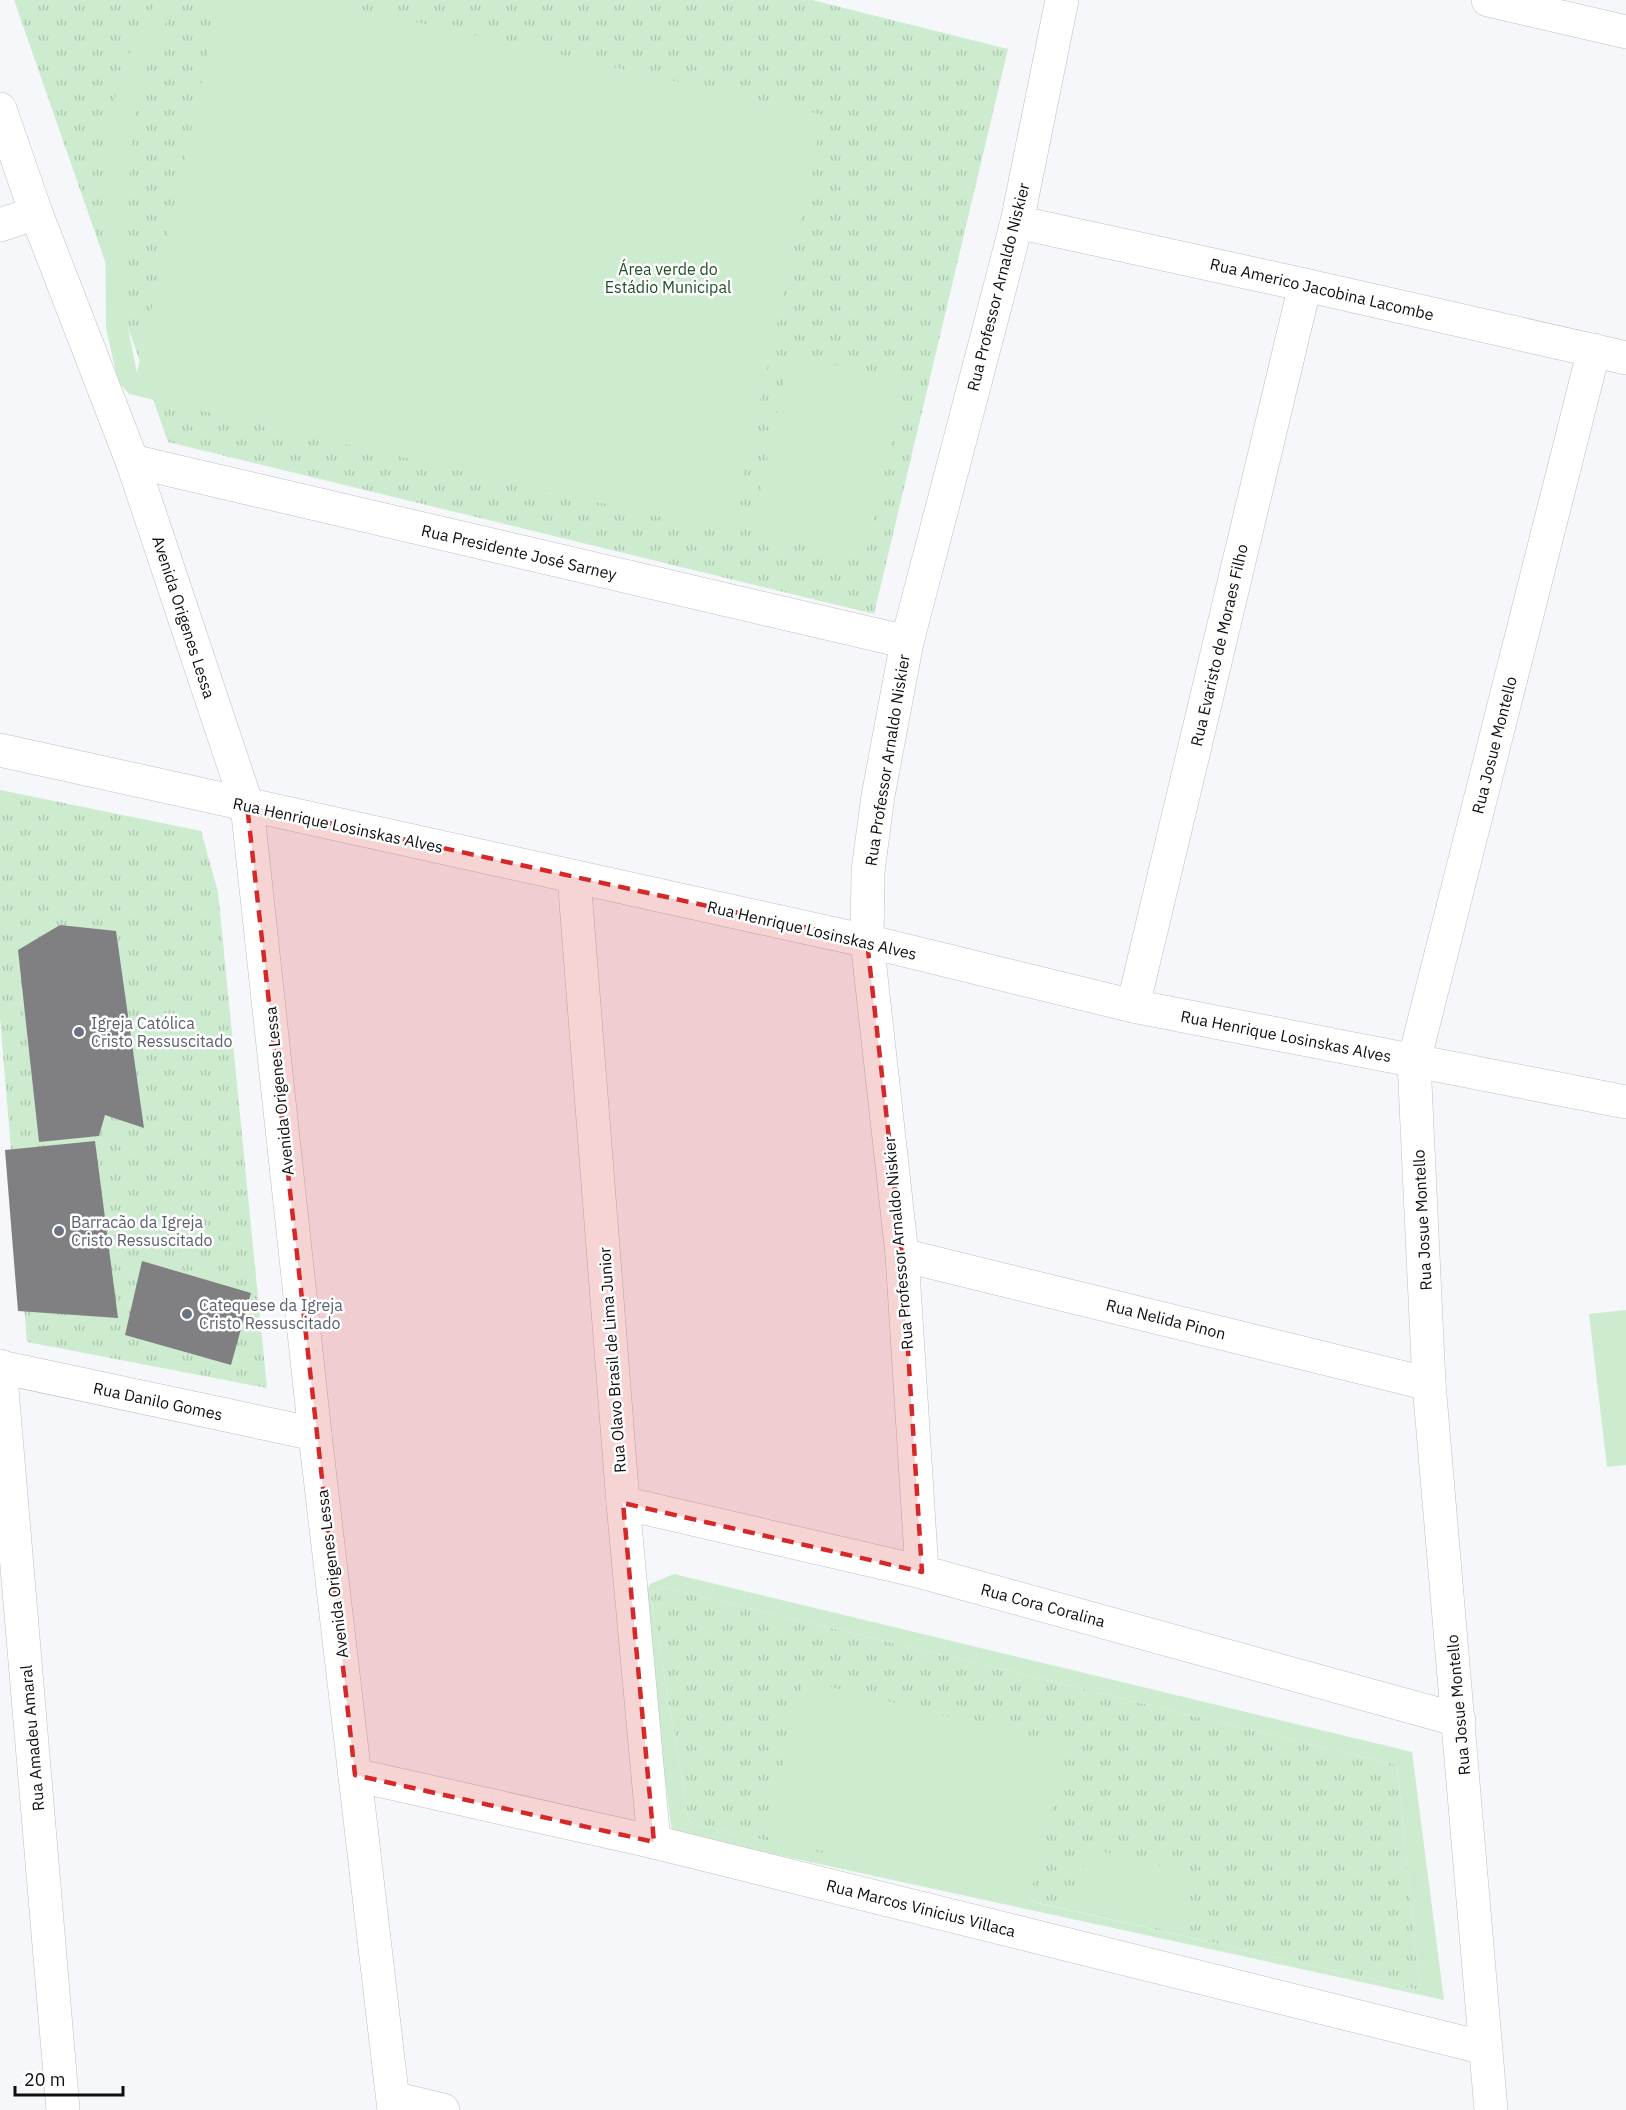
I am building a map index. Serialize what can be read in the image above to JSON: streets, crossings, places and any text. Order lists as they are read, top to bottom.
{
  "streets": {
    "street": [
      "Rua Professor Arnaldo Niskier",
      "Rua Americo Jacobina Lacombe",
      "Rua Presidente José Sarney",
      "Avenida Origenes Lessa",
      "Rua Evaristo de Moraes Filho",
      "Rua Josue Montello",
      "Rua Henrique Losinskas Alves",
      "Rua Nelida Pinon",
      "Rua Olavo Brasil de Lima Junior",
      "Rua Danilo Gomes",
      "Rua Cora Coralina",
      "Rua Amadeu Amaral",
      "Rua Marcos Vinicius Villaca"
    ]
  },
  "crossings": [
    ["Rua Professor Arnaldo Niskier", "Rua Americo Jacobina Lacombe"],
    ["Rua Professor Arnaldo Niskier", "Rua Presidente José Sarney"],
    ["Rua Professor Arnaldo Niskier", "Rua Henrique Losinskas Alves"],
    ["Rua Professor Arnaldo Niskier", "Rua Nelida Pinon"],
    ["Rua Professor Arnaldo Niskier", "Rua Cora Coralina"],
    ["Rua Americo Jacobina Lacombe", "Rua Evaristo de Moraes Filho"],
    ["Rua Americo Jacobina Lacombe", "Rua Josue Montello"],
    ["Rua Presidente José Sarney", "Avenida Origenes Lessa"],
    ["Avenida Origenes Lessa", "Rua Henrique Losinskas Alves"],
    ["Avenida Origenes Lessa", "Rua Danilo Gomes"],
    ["Avenida Origenes Lessa", "Rua Marcos Vinicius Villaca"],
    ["Rua Evaristo de Moraes Filho", "Rua Henrique Losinskas Alves"],
    ["Rua Josue Montello", "Rua Henrique Losinskas Alves"],
    ["Rua Josue Montello", "Rua Nelida Pinon"],
    ["Rua Josue Montello", "Rua Cora Coralina"],
    ["Rua Josue Montello", "Rua Marcos Vinicius Villaca"],
    ["Rua Henrique Losinskas Alves", "Rua Olavo Brasil de Lima Junior"],
    ["Rua Olavo Brasil de Lima Junior", "Rua Cora Coralina"],
    ["Rua Olavo Brasil de Lima Junior", "Rua Marcos Vinicius Villaca"],
    ["Rua Danilo Gomes", "Rua Amadeu Amaral"]
  ],
  "parks": ["Área verde do Estádio Municipal"],
  "places": ["Igreja Católica Cristo Ressuscitado", "Barracão da Igreja Cristo Ressuscitado", "Catequese da Igreja Cristo Ressuscitado"],
  "scale_bar": "20 m"
}
